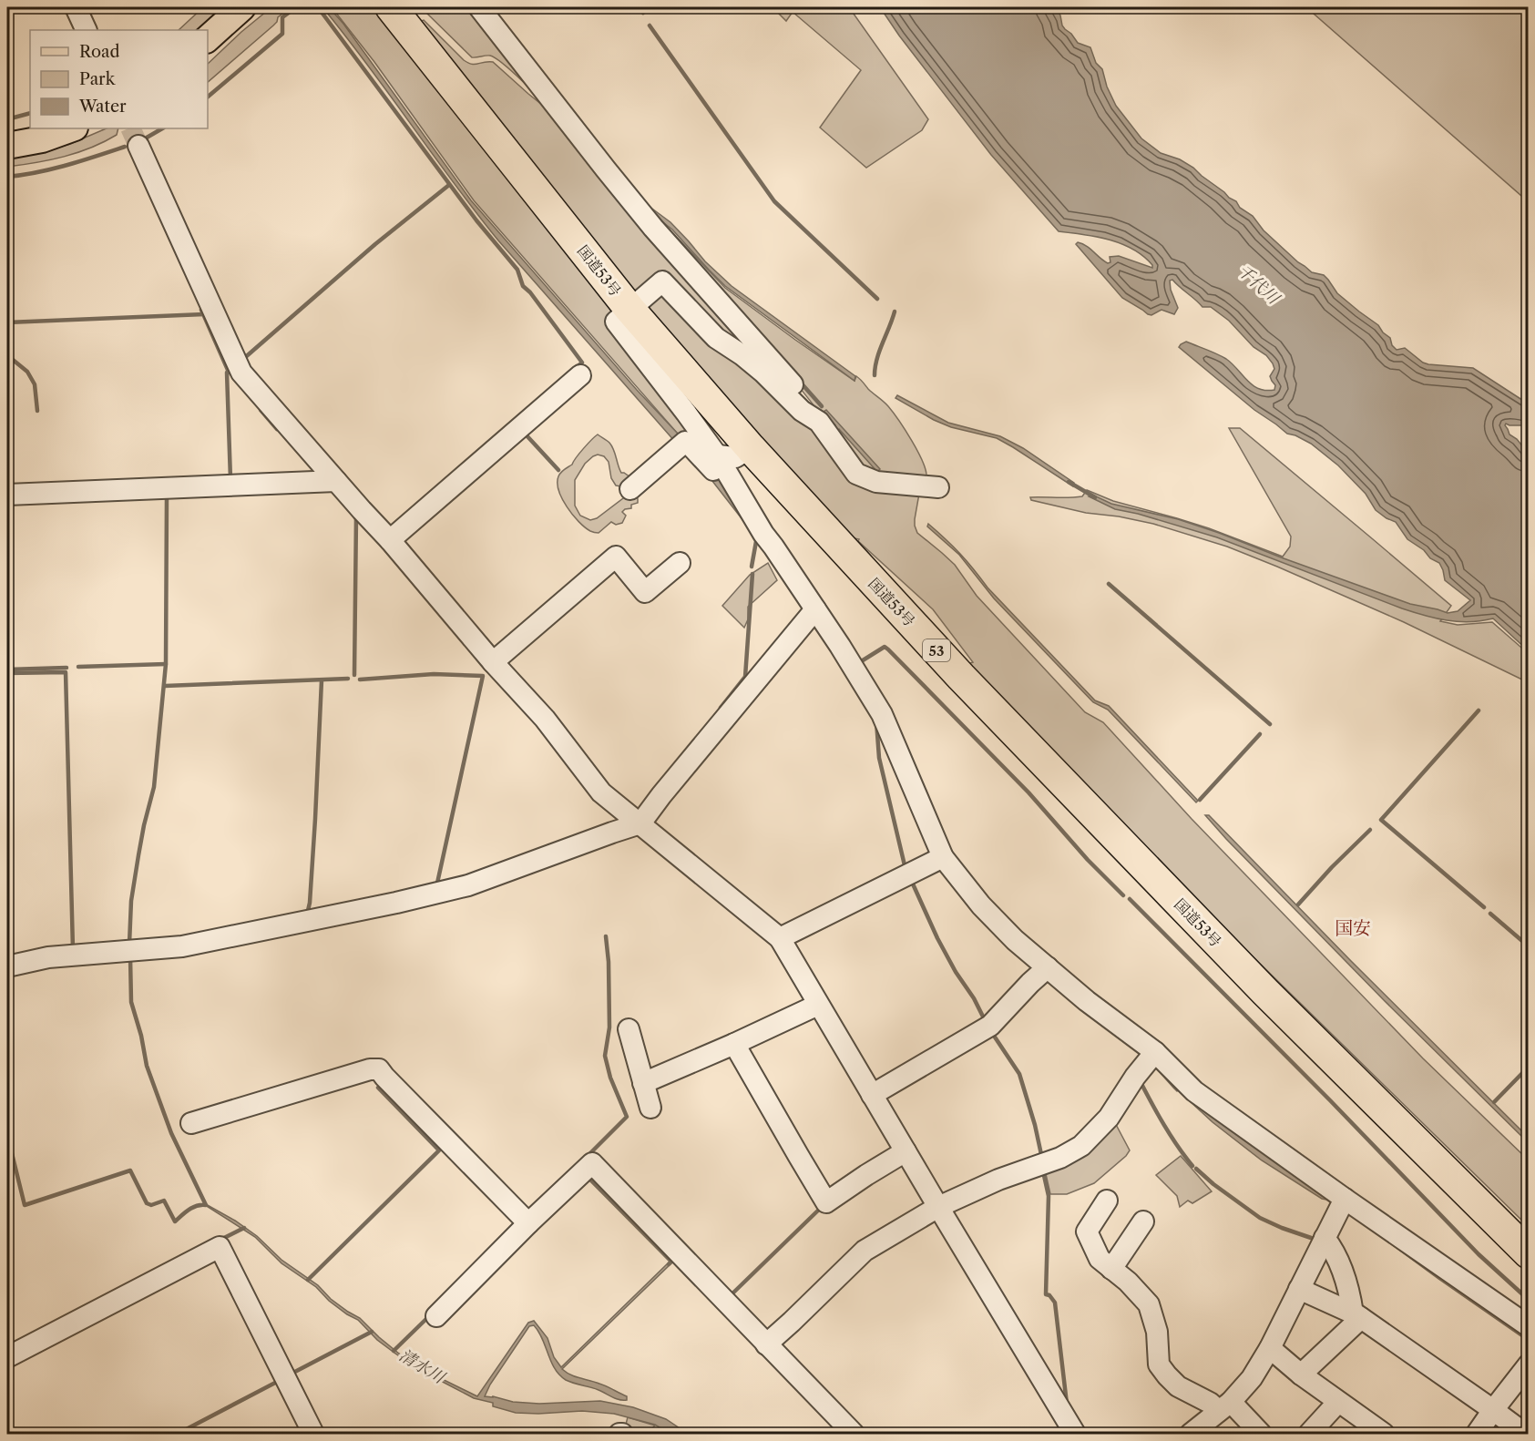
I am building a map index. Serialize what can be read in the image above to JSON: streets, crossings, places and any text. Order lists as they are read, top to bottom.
{
  "streets": {
    "highway": ["国道53号", "53"]
  },
  "districts": ["国安"],
  "water": ["千代川", "清水川"],
  "legend": ["Road", "Park", "Water"]
}
